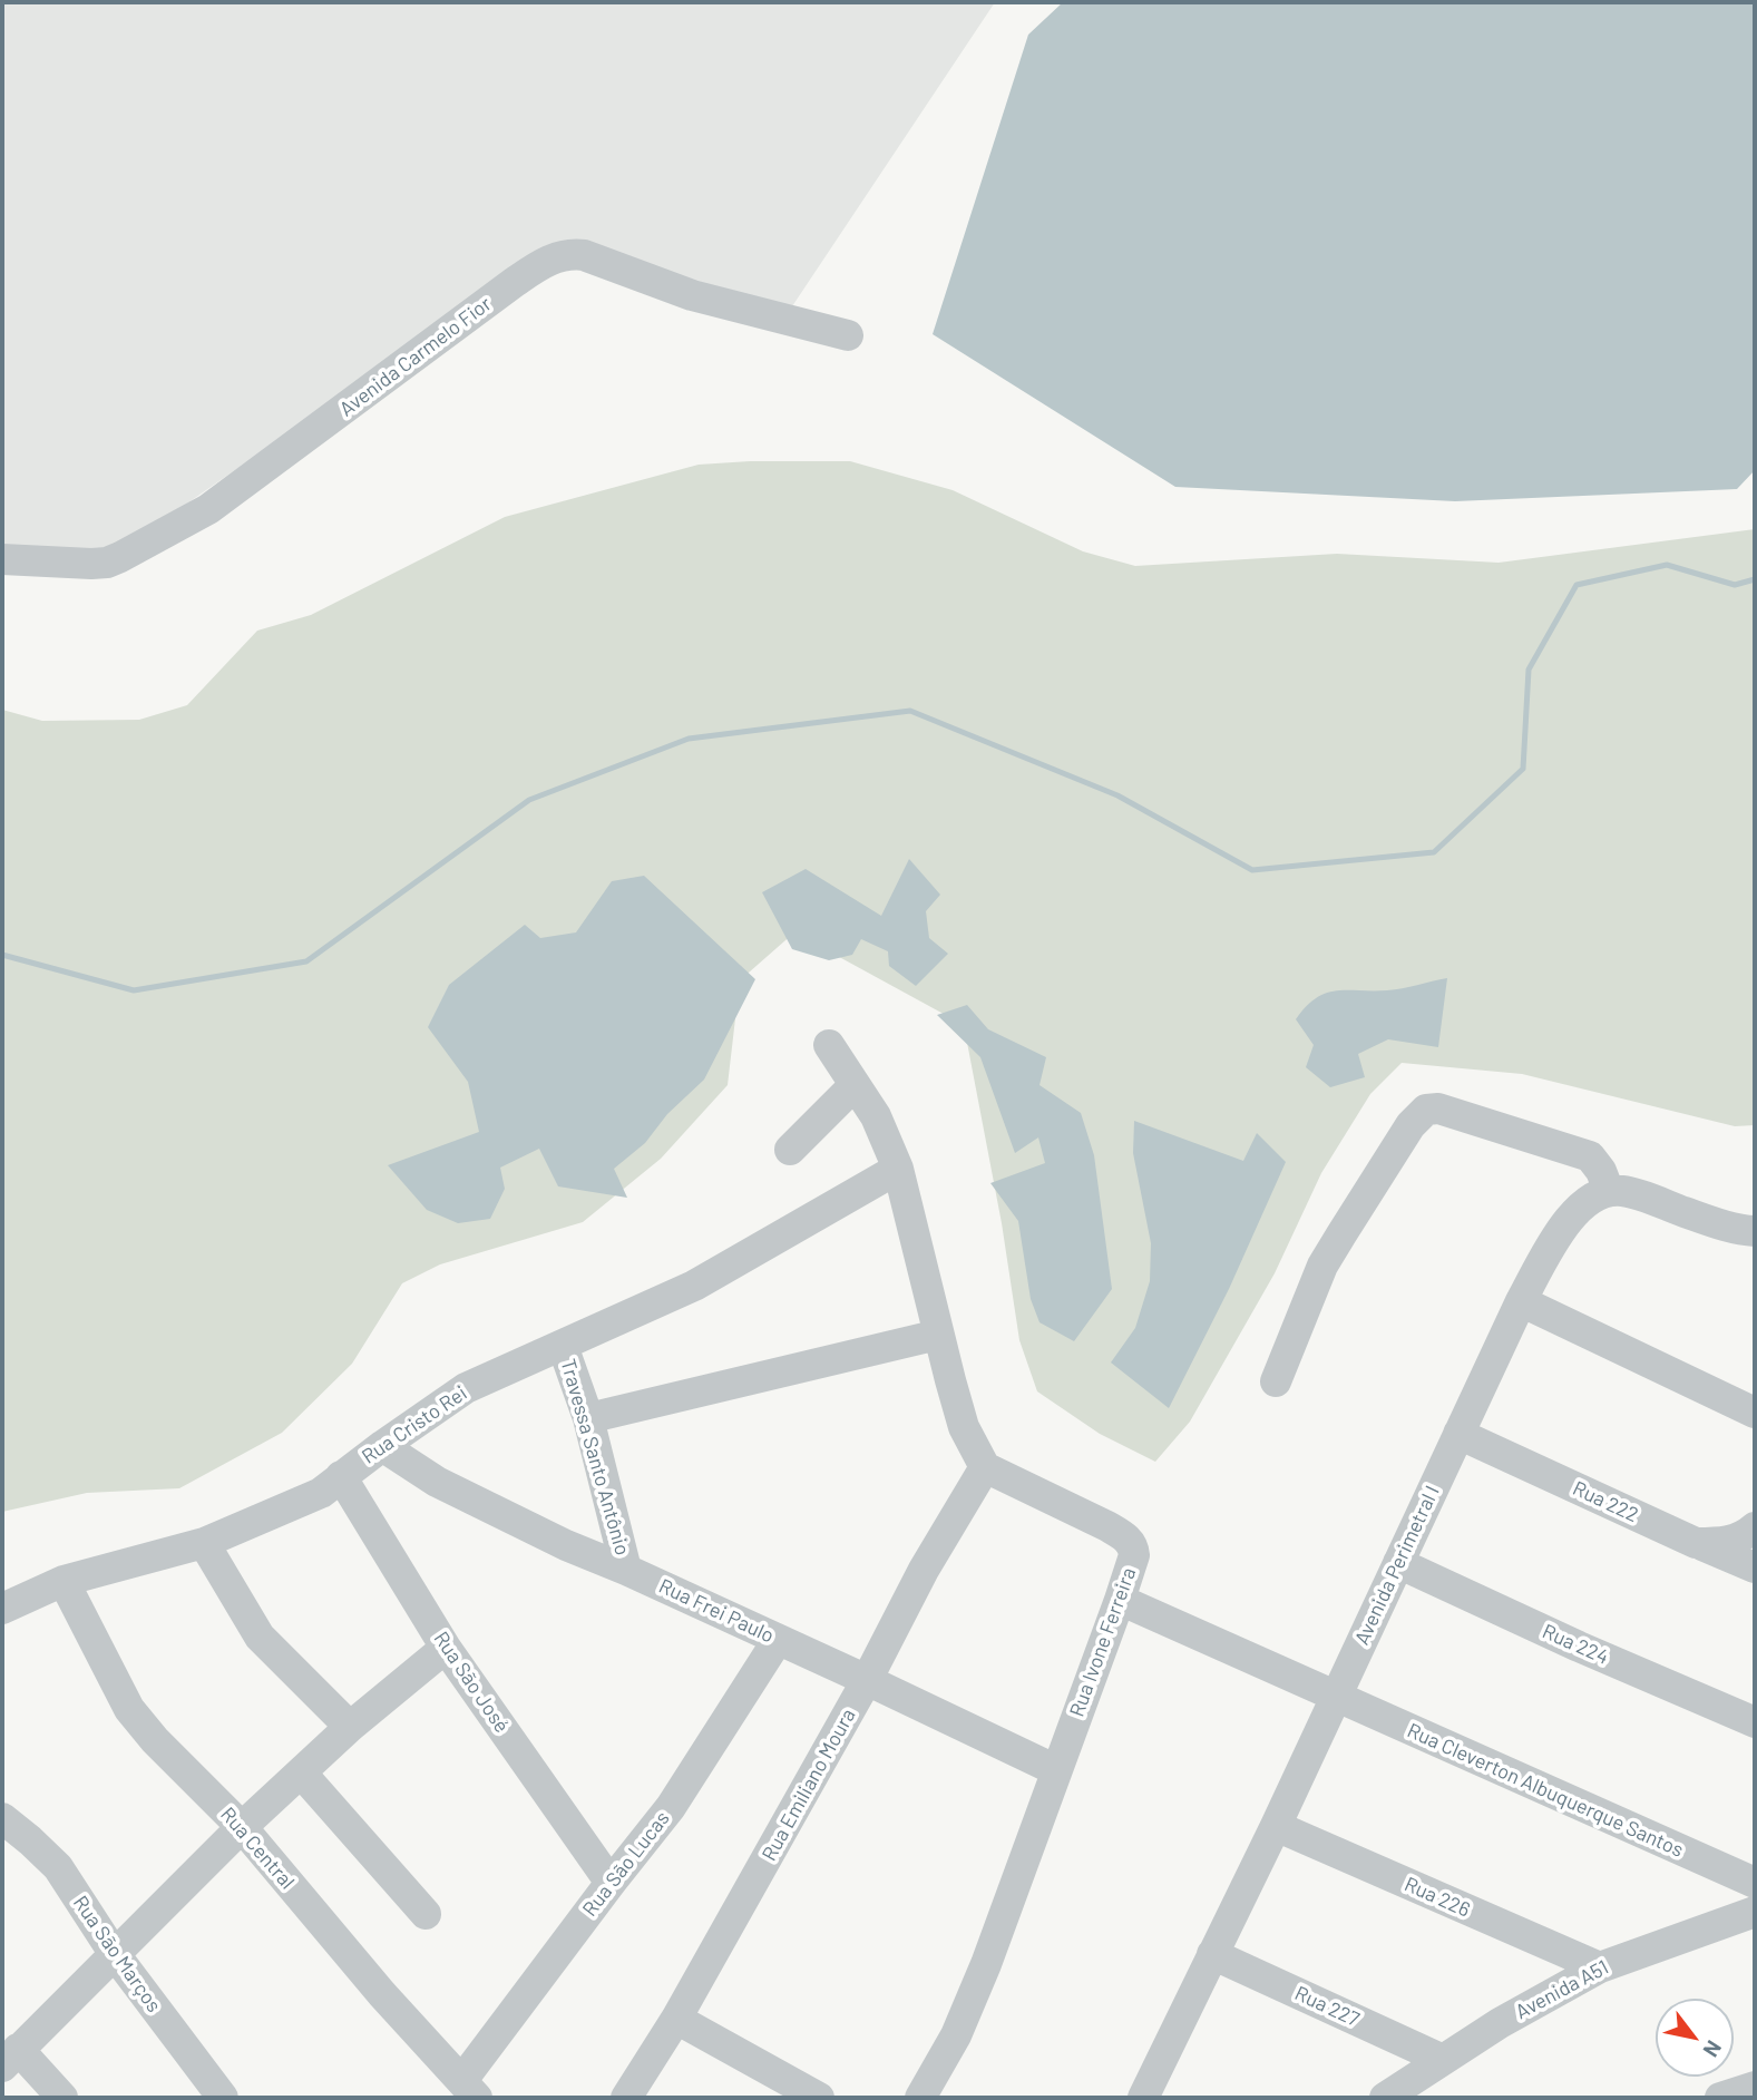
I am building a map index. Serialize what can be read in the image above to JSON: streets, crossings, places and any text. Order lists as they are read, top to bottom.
{
  "streets": {
    "street": [
      "Avenida Carmelo Fior",
      "Rua Cristo Rei",
      "Travessa Santo Antônio",
      "Rua 222",
      "Avenida Perimetral I",
      "Rua Frei Paulo",
      "Rua Ivone Ferreira",
      "Rua 224",
      "Rua São José",
      "Rua Emiliano Moura",
      "Rua Cleverton Albuquerque Santos",
      "Rua Central",
      "Rua São Lucas",
      "Rua 226",
      "Rua São Marços",
      "Avenida A51",
      "Rua 227"
    ]
  },
  "crossings": [
    ["Rua Cristo Rei", "Travessa Santo Antônio"],
    ["Rua Cristo Rei", "Rua Frei Paulo"],
    ["Rua Cristo Rei", "Rua São José"],
    ["Rua Cristo Rei", "Rua Central"],
    ["Travessa Santo Antônio", "Rua Frei Paulo"],
    ["Rua 222", "Avenida Perimetral I"],
    ["Avenida Perimetral I", "Rua 224"],
    ["Avenida Perimetral I", "Rua Cleverton Albuquerque Santos"],
    ["Avenida Perimetral I", "Rua 226"],
    ["Avenida Perimetral I", "Rua 227"],
    ["Rua Frei Paulo", "Rua Ivone Ferreira"],
    ["Rua Frei Paulo", "Rua Emiliano Moura"],
    ["Rua Frei Paulo", "Rua São Lucas"],
    ["Rua Ivone Ferreira", "Rua Emiliano Moura"],
    ["Rua Ivone Ferreira", "Rua Cleverton Albuquerque Santos"],
    ["Rua São José", "Rua São Lucas"],
    ["Rua Central", "Rua São Lucas"],
    ["Rua 226", "Avenida A51"],
    ["Avenida A51", "Rua 227"]
  ],
  "north": "bottom right"
}
